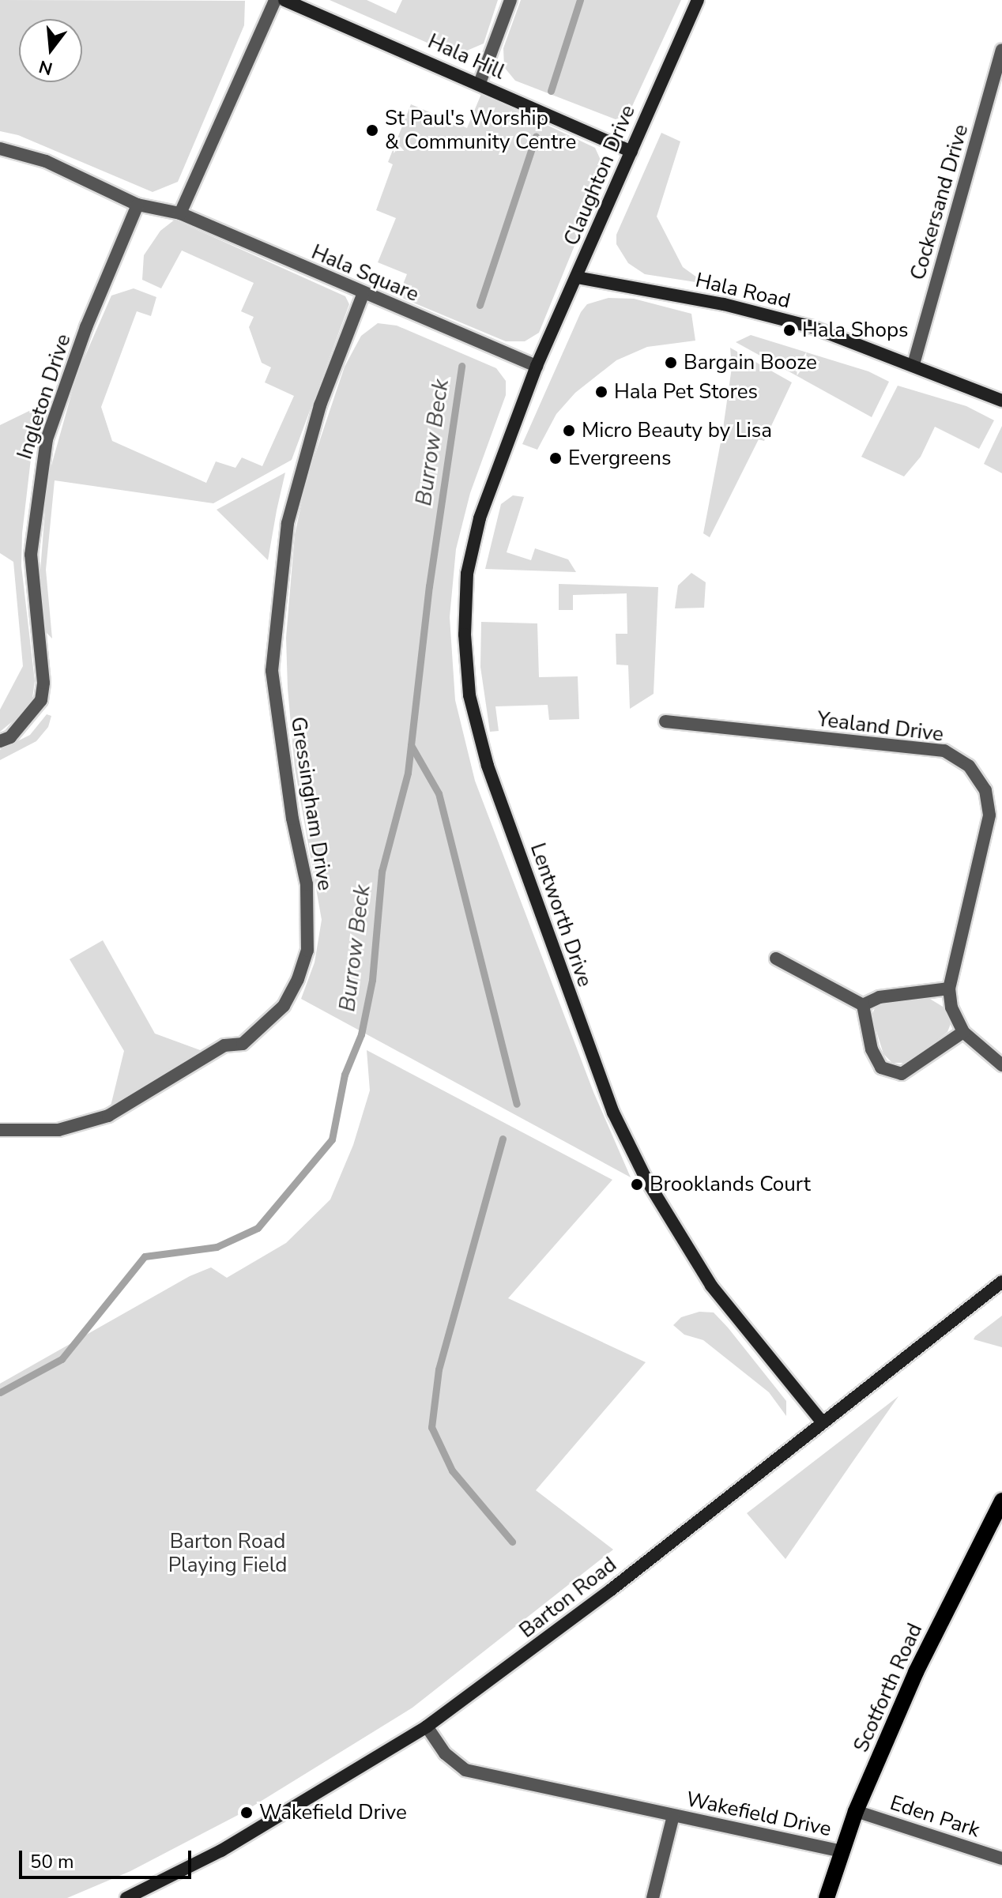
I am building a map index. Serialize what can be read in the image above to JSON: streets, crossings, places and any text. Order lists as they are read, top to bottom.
{
  "streets": {
    "main road": ["Scotforth Road"],
    "street": [
      "Hala Hill",
      "Claughton Drive",
      "Cockersand Drive",
      "Hala Square",
      "Hala Road",
      "Ingleton Drive",
      "Yealand Drive",
      "Gressingham Drive",
      "Lentworth Drive",
      "Barton Road",
      "Wakefield Drive",
      "Eden Park"
    ]
  },
  "crossings": [
    ["Hala Hill", "Claughton Drive"],
    ["Claughton Drive", "Hala Square"],
    ["Claughton Drive", "Hala Road"],
    ["Claughton Drive", "Lentworth Drive"],
    ["Cockersand Drive", "Hala Road"],
    ["Hala Square", "Ingleton Drive"],
    ["Hala Square", "Gressingham Drive"],
    ["Hala Square", "Lentworth Drive"],
    ["Lentworth Drive", "Barton Road"],
    ["Barton Road", "Wakefield Drive"],
    ["Scotforth Road", "Wakefield Drive"],
    ["Scotforth Road", "Eden Park"]
  ],
  "water": ["Burrow Beck"],
  "parks": ["Barton Road Playing Field"],
  "places": [
    "St Paul's Worship & Community Centre",
    "Hala Shops",
    "Bargain Booze",
    "Hala Pet Stores",
    "Micro Beauty by Lisa",
    "Evergreens",
    "Brooklands Court",
    "Wakefield Drive"
  ],
  "scale_bar": "50 m",
  "north": "bottom"
}
